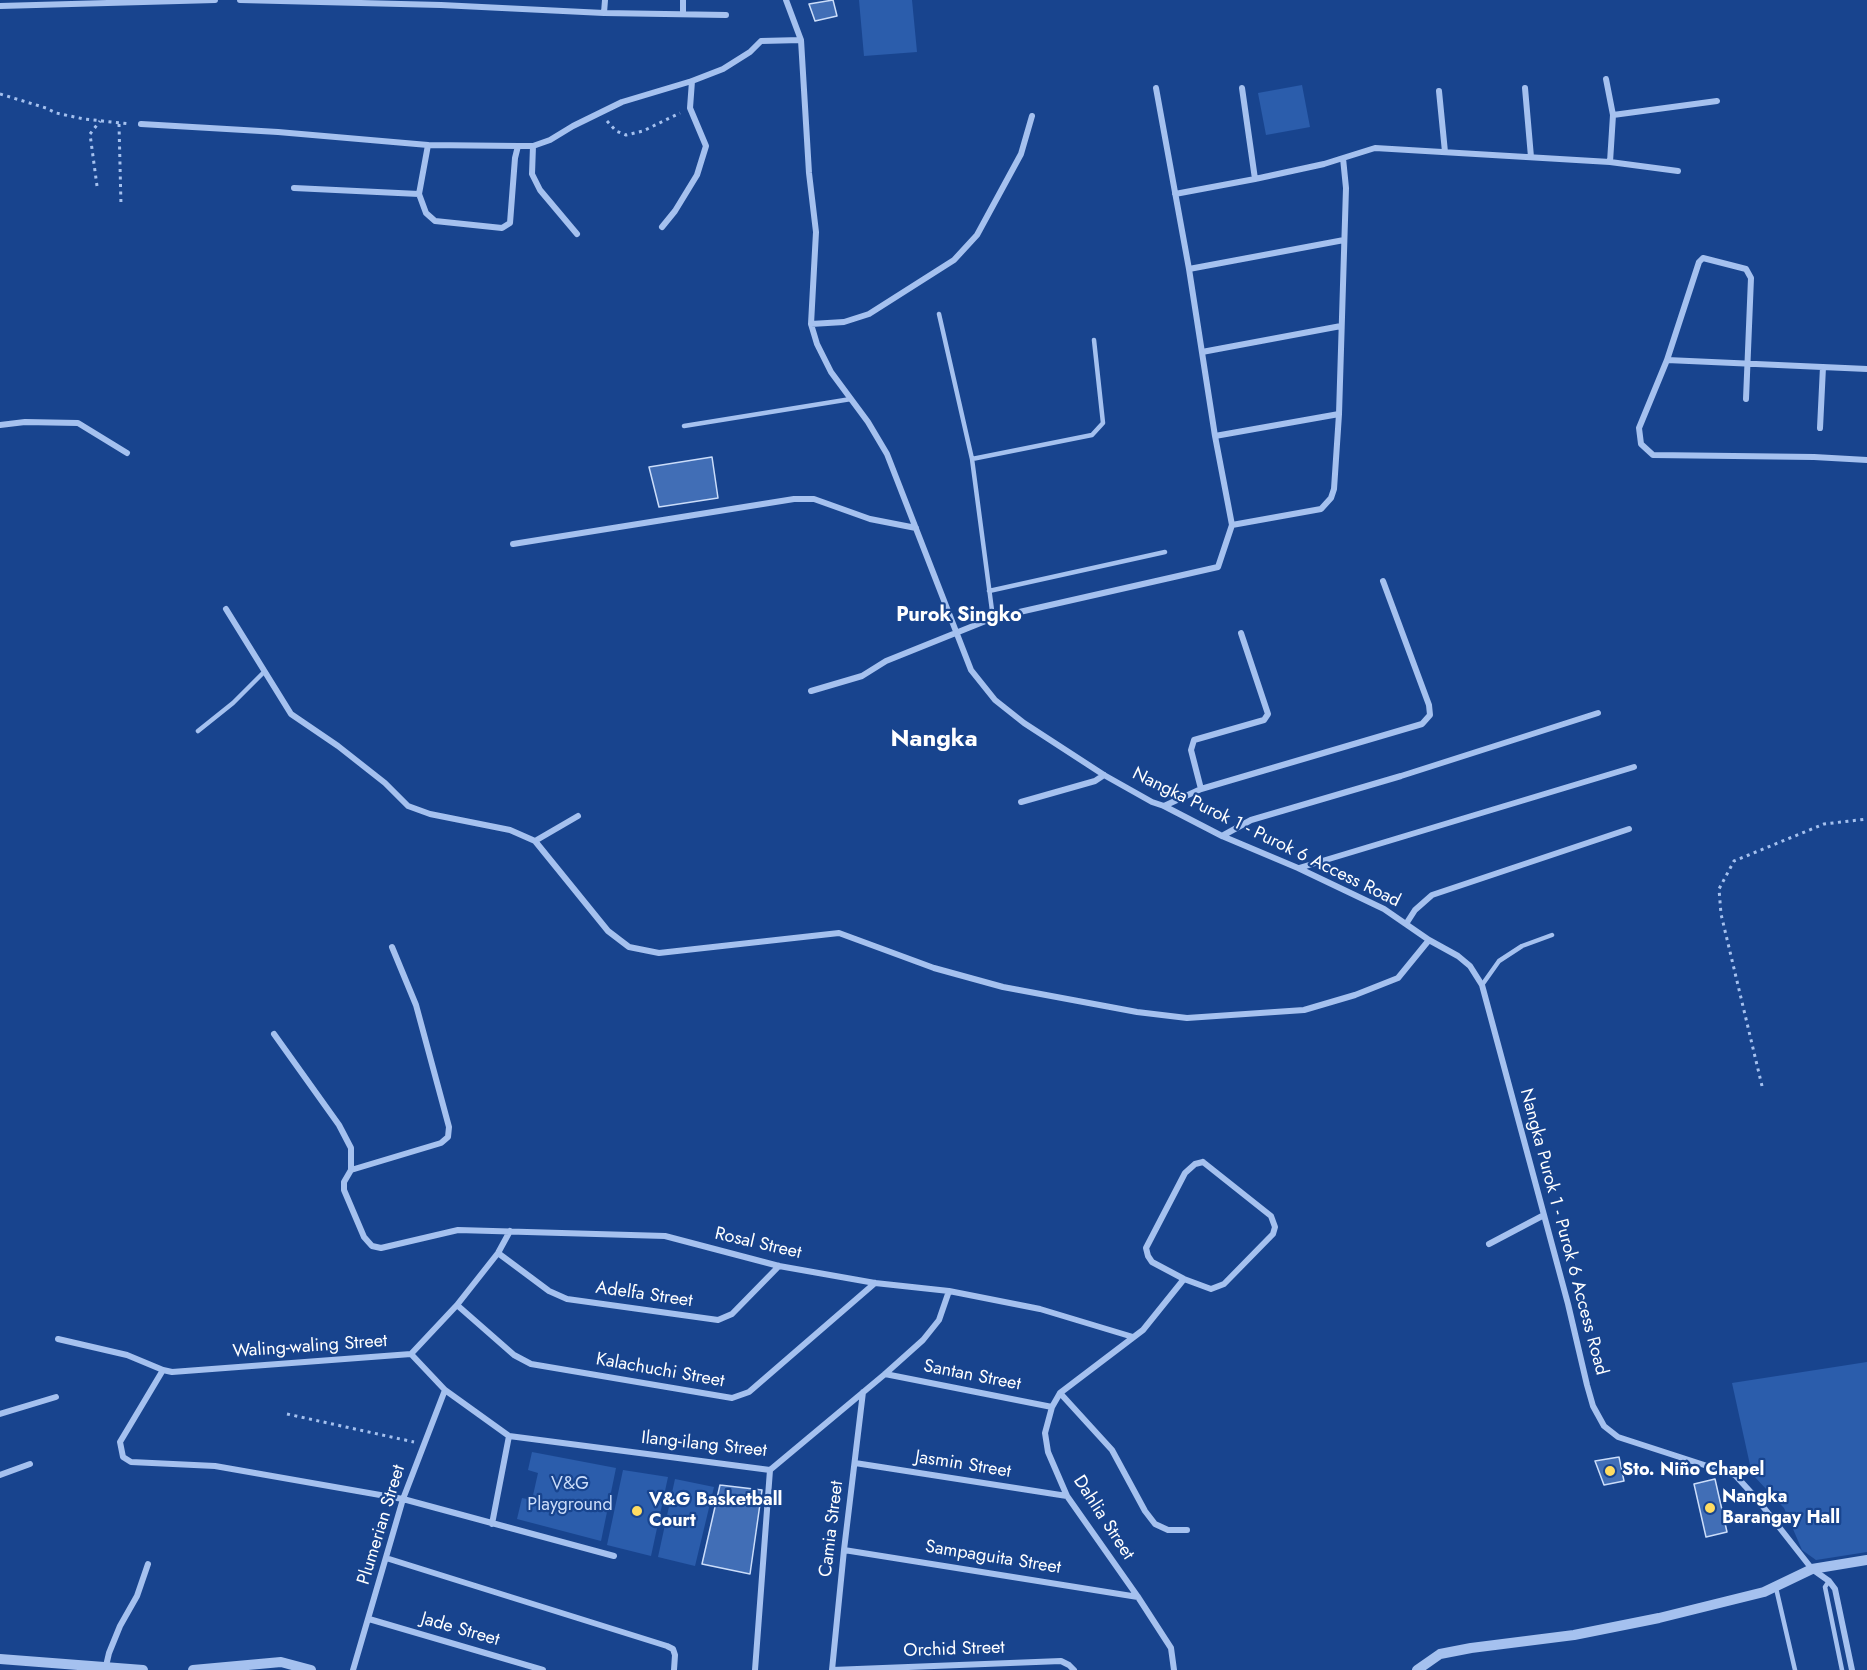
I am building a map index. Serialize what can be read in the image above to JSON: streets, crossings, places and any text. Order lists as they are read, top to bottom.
{
  "streets": {
    "street": [
      "Nangka Purok 1 - Purok 6 Access Road",
      "Rosal Street",
      "Adelfa Street",
      "Waling-waling Street",
      "Kalachuchi Street",
      "Santan Street",
      "Ilang-ilang Street",
      "Jasmin Street",
      "Dahlia Street",
      "Plumerian Street",
      "Camia Street",
      "Sampaguita Street",
      "Jade Street",
      "Orchid Street"
    ]
  },
  "crossings": [
    ["Rosal Street", "Adelfa Street"],
    ["Rosal Street", "Waling-waling Street"],
    ["Rosal Street", "Kalachuchi Street"],
    ["Rosal Street", "Ilang-ilang Street"],
    ["Rosal Street", "Dahlia Street"],
    ["Adelfa Street", "Waling-waling Street"],
    ["Waling-waling Street", "Kalachuchi Street"],
    ["Waling-waling Street", "Ilang-ilang Street"],
    ["Santan Street", "Ilang-ilang Street"],
    ["Santan Street", "Dahlia Street"],
    ["Ilang-ilang Street", "Plumerian Street"],
    ["Ilang-ilang Street", "Camia Street"],
    ["Jasmin Street", "Dahlia Street"],
    ["Jasmin Street", "Camia Street"],
    ["Dahlia Street", "Sampaguita Street"],
    ["Plumerian Street", "Jade Street"],
    ["Camia Street", "Sampaguita Street"],
    ["Camia Street", "Orchid Street"]
  ],
  "districts": ["Purok Singko", "Nangka"],
  "parks": ["V&G Playground"],
  "places": ["Sto. Niño Chapel", "Nangka Barangay Hall", "V&G Basketball Court"]
}
